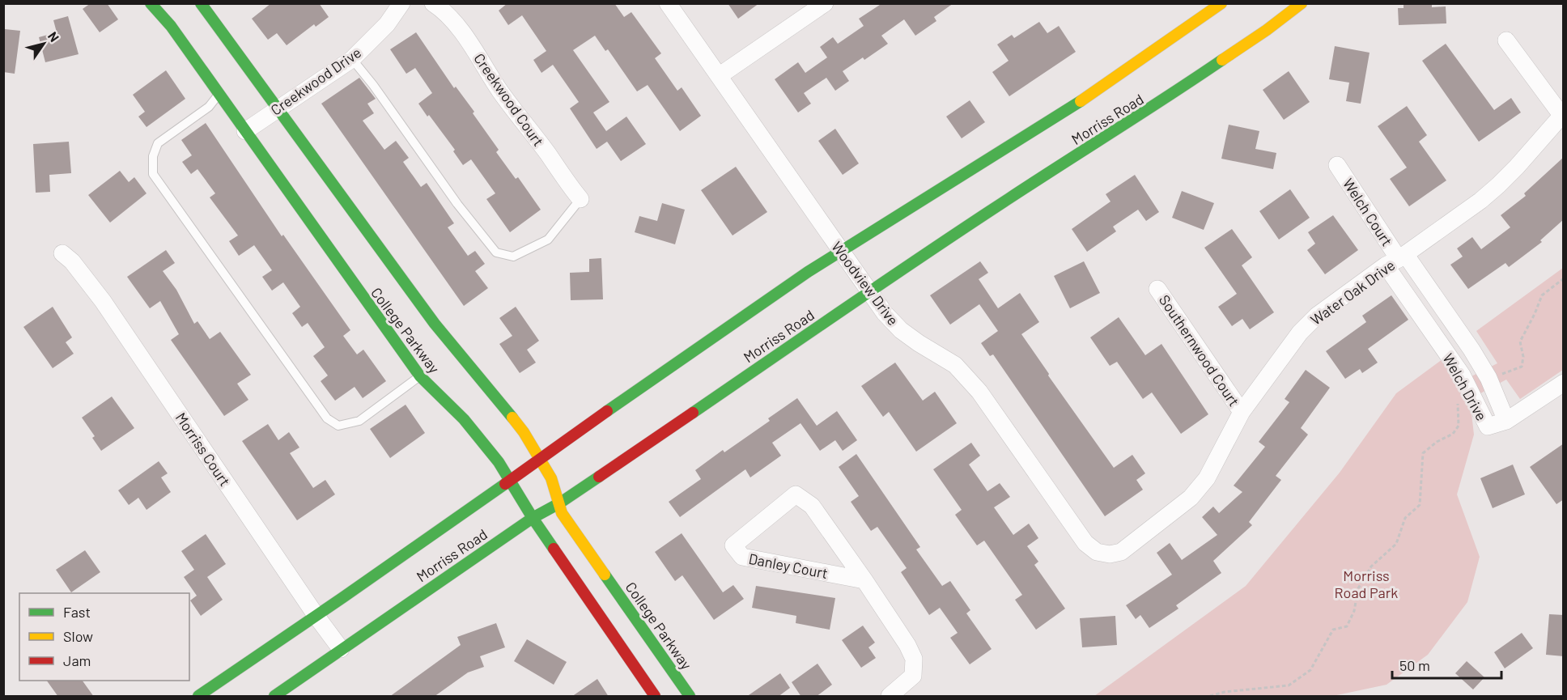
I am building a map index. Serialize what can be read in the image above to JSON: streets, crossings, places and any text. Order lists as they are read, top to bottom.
{
  "streets": {
    "main road": ["Morriss Road", "College Parkway"],
    "street": [
      "Creekwood Drive",
      "Creekwood Court",
      "Welch Court",
      "Woodview Drive",
      "Water Oak Drive",
      "Southernwood Court",
      "Welch Drive",
      "Morriss Court",
      "Danley Court"
    ]
  },
  "crossings": [
    ["Creekwood Drive", "College Parkway"],
    ["Morriss Road", "Woodview Drive"],
    ["Morriss Road", "College Parkway"],
    ["Morriss Road", "Morriss Court"],
    ["Welch Court", "Water Oak Drive"],
    ["Welch Court", "Welch Drive"],
    ["Woodview Drive", "Water Oak Drive"],
    ["Water Oak Drive", "Southernwood Court"],
    ["Water Oak Drive", "Welch Drive"]
  ],
  "parks": ["Morriss Road Park"],
  "legend": ["Fast", "Slow", "Jam"],
  "scale_bar": "50 m",
  "north": "top right"
}
